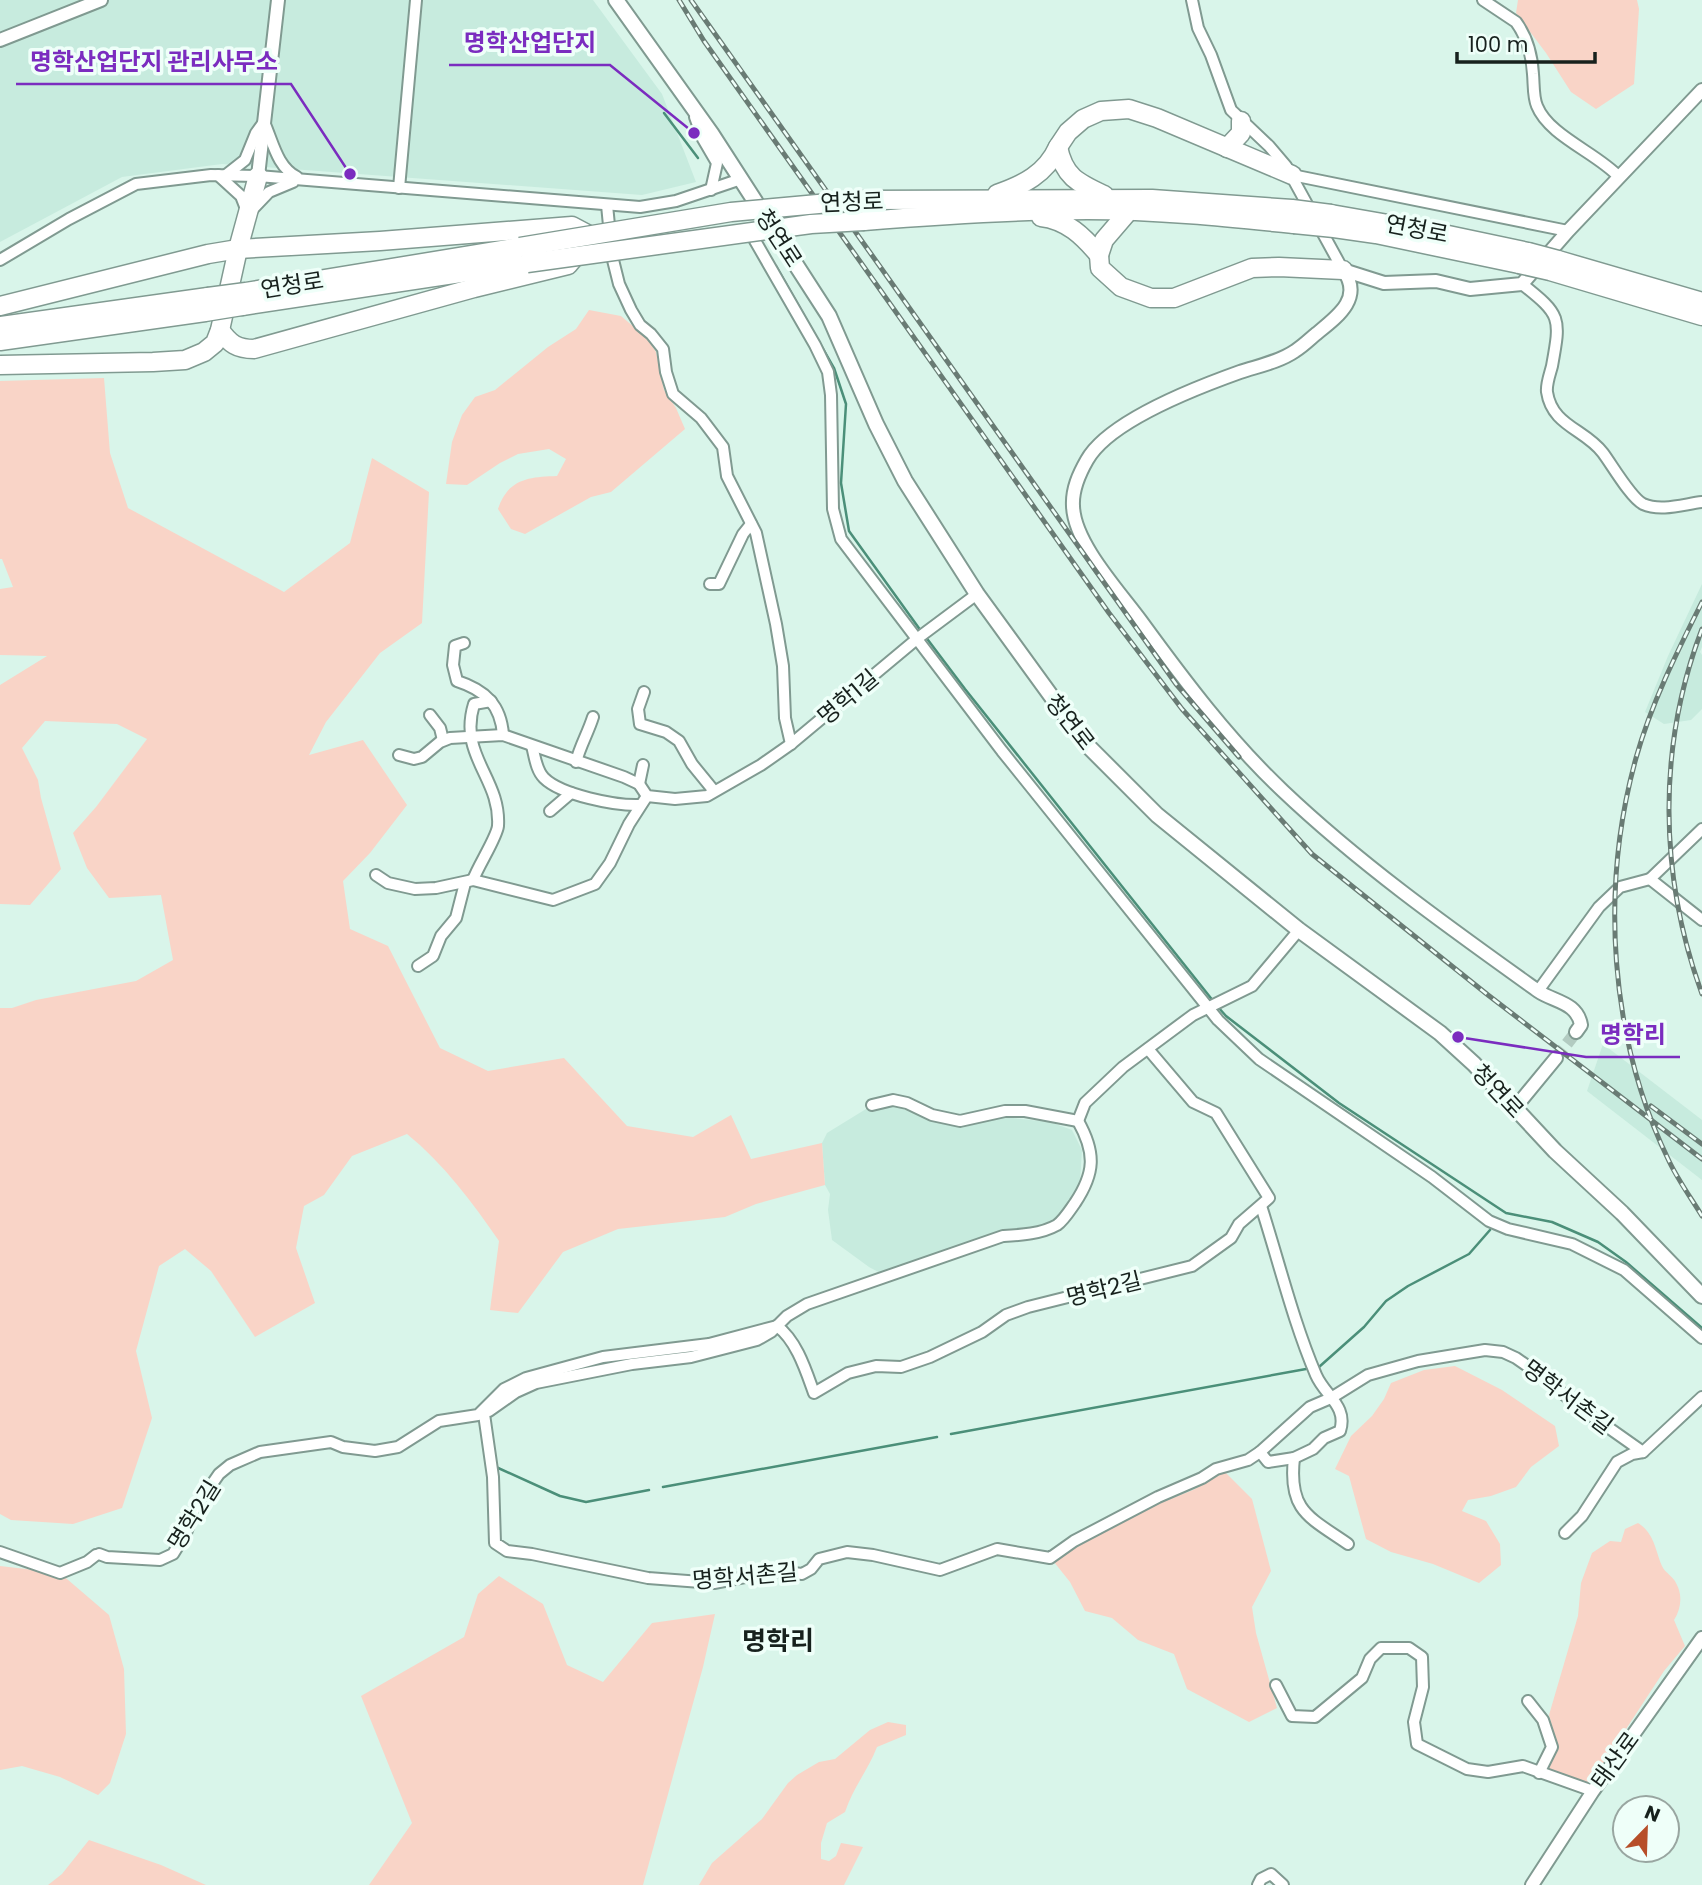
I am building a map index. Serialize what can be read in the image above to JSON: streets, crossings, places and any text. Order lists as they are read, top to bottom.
{
  "streets": {
    "highway": ["연청로"],
    "main road": ["청연로"],
    "street": [
      "명학1길",
      "명학2길",
      "명학서촌길",
      "태산로"
    ]
  },
  "crossings": [
    ["청연로", "명학1길"],
    ["명학2길", "명학서촌길"]
  ],
  "districts": ["명학리"],
  "places": ["명학산업단지", "명학산업단지 관리사무소", "명학리"],
  "scale_bar": "100 m",
  "north": "top right"
}
